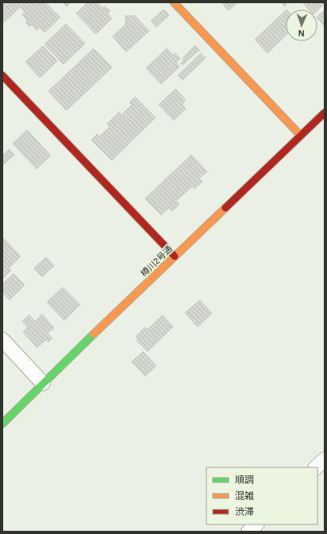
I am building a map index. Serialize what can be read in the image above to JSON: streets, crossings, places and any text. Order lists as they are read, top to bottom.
{
  "streets": {
    "street": ["樽川2号通"]
  },
  "legend": ["順調", "混雑", "渋滞"],
  "north": "bottom"
}
